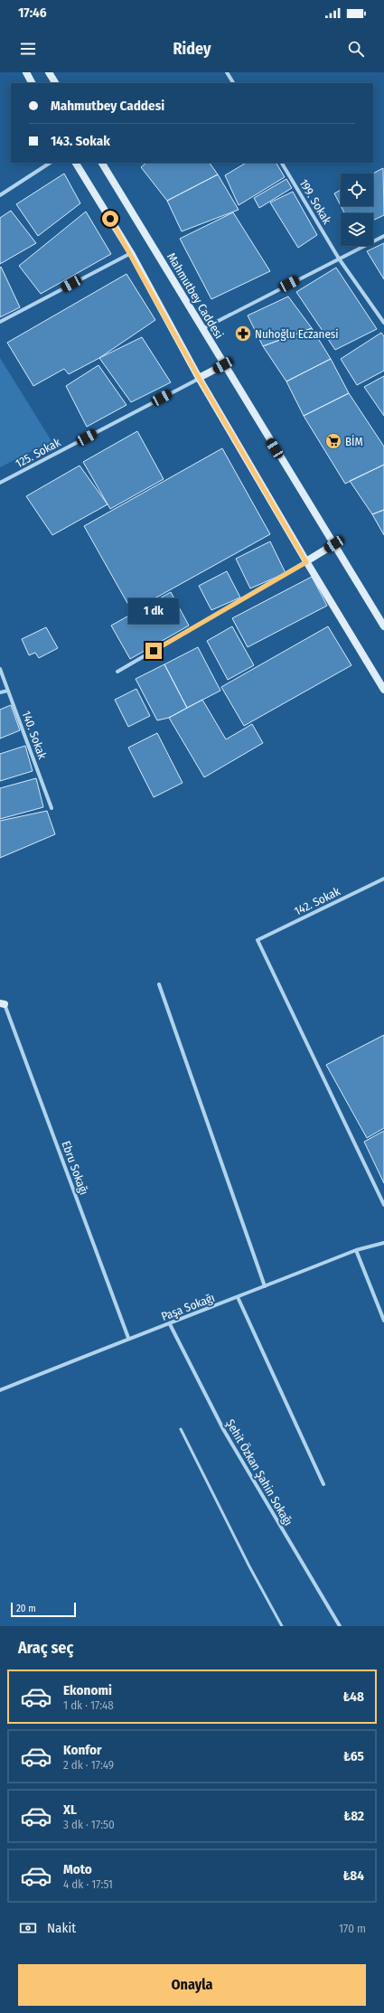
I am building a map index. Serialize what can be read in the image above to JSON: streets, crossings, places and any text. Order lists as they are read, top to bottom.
{
  "streets": {
    "main road": ["Mahmutbey Caddesi"],
    "street": [
      "199. Sokak",
      "125. Sokak",
      "140. Sokak",
      "142. Sokak",
      "Ebru Sokağı",
      "Paşa Sokağı",
      "Şehit Özkan Şahin Sokağı"
    ]
  },
  "crossings": [
    ["Ebru Sokağı", "Paşa Sokağı"],
    ["Paşa Sokağı", "Şehit Özkan Şahin Sokağı"]
  ],
  "places": {
    "pharmacy": ["Nuhoğlu Eczanesi"],
    "supermarket": ["BİM"]
  },
  "scale_bar": "20 m",
  "page": {
    "status": "17:46",
    "header": "Ridey",
    "banner": ["Mahmutbey Caddesi", "143. Sokak"],
    "bubble": "1 dk",
    "scale": "20 m",
    "heading": "Araç seç",
    "list": [
      {
        "name": "Ekonomi",
        "note": "1 dk · 17:48",
        "value": "₺48"
      },
      {
        "name": "Konfor",
        "note": "2 dk · 17:49",
        "value": "₺65"
      },
      {
        "name": "XL",
        "note": "3 dk · 17:50",
        "value": "₺82"
      },
      {
        "name": "Moto",
        "note": "4 dk · 17:51",
        "value": "₺84"
      }
    ],
    "pay": ["Nakit", "170 m"],
    "buttons": "Onayla"
  }
}
